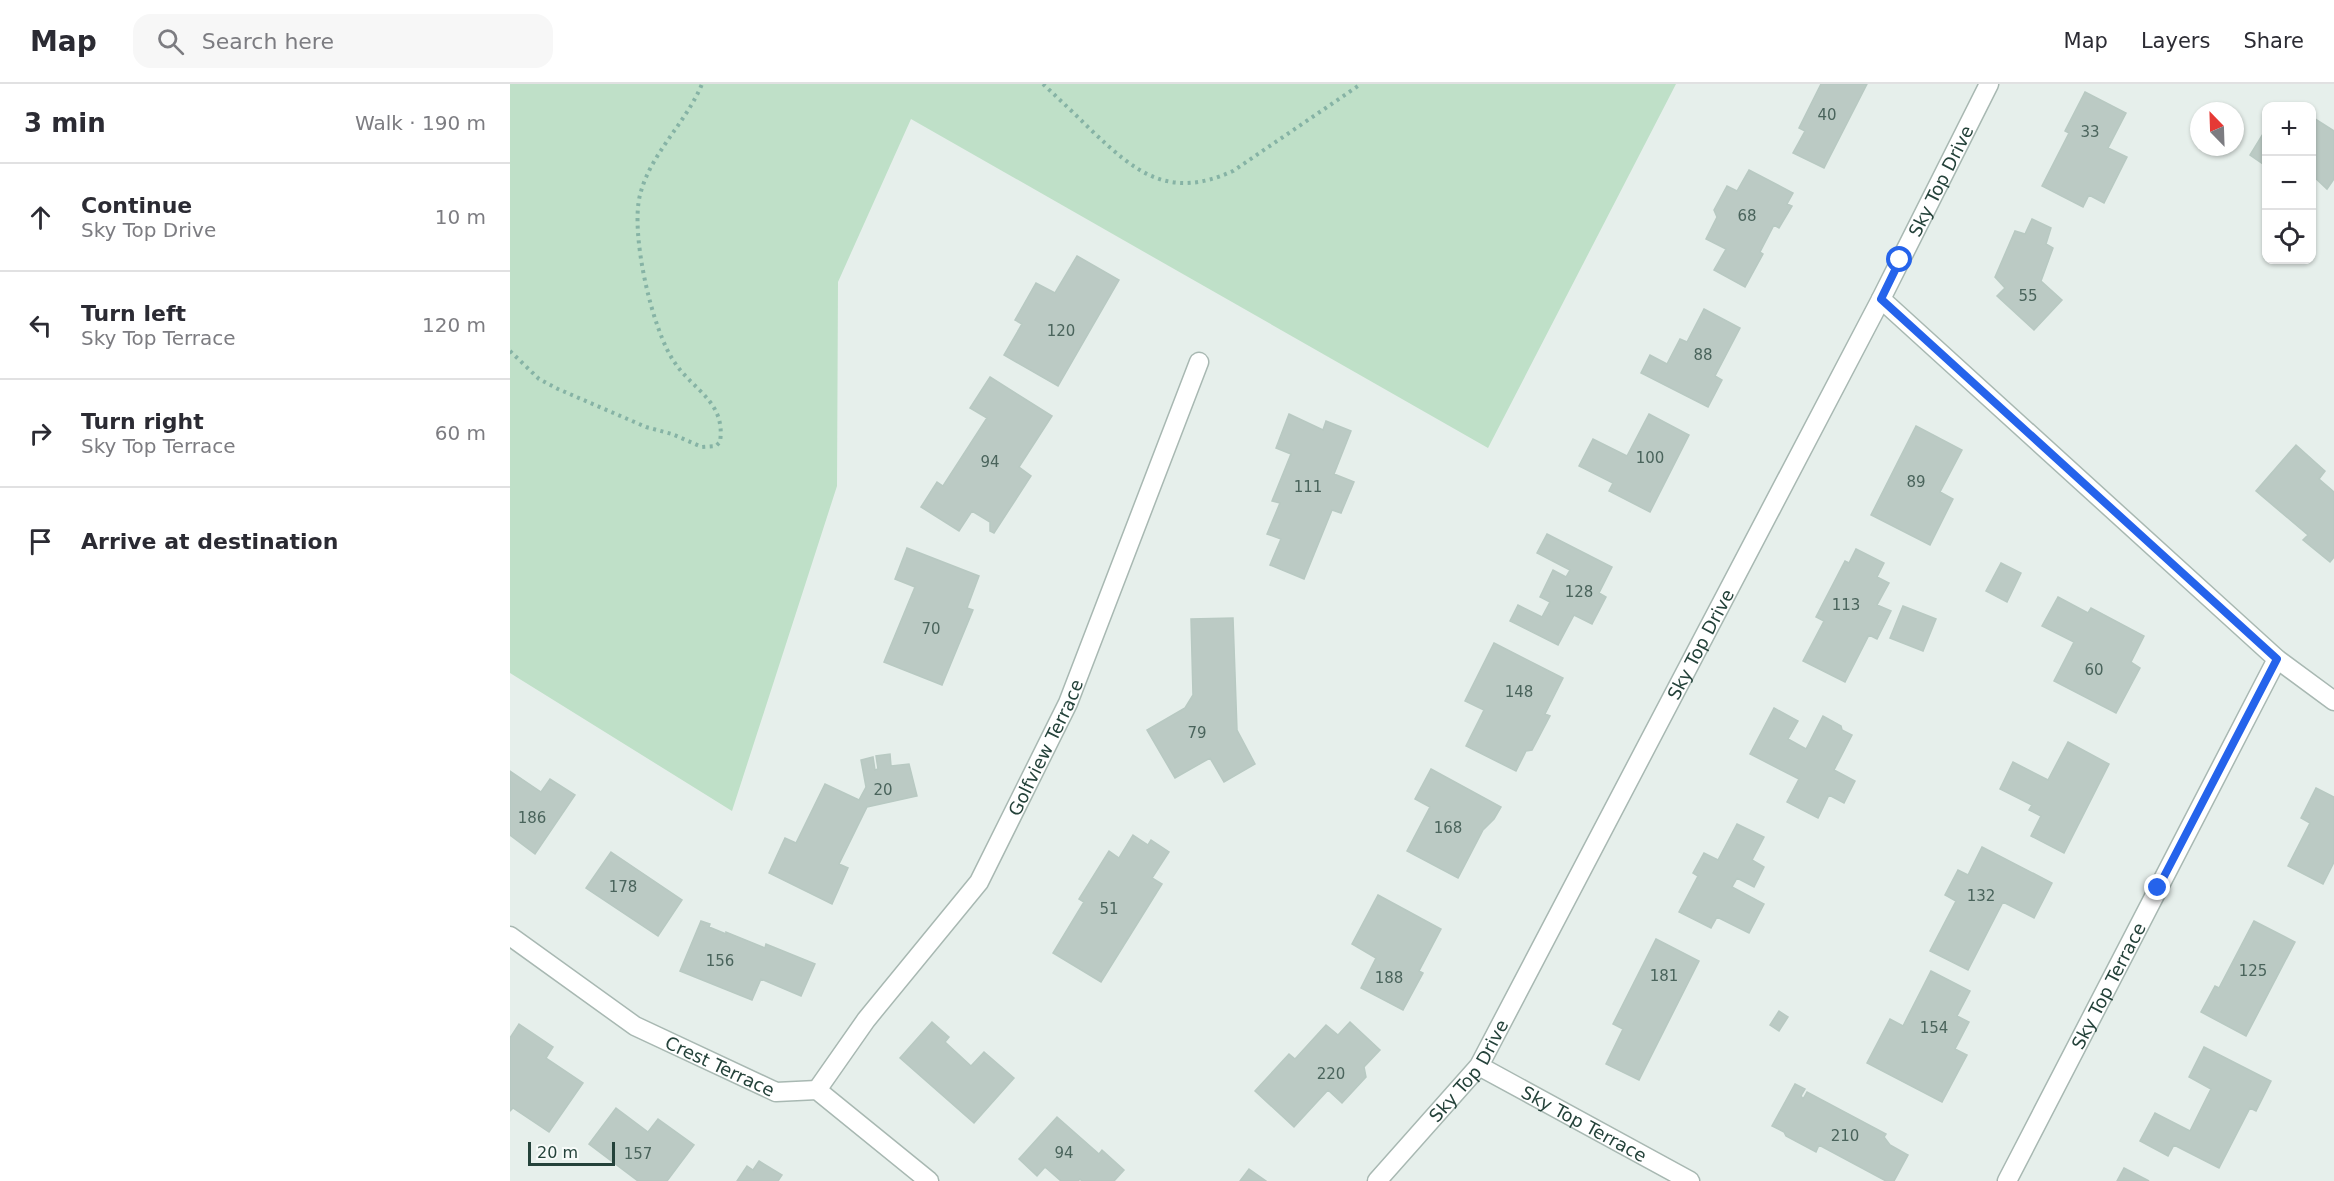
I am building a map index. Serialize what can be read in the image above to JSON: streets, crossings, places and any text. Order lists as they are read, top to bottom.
{
  "streets": {
    "street": [
      "Sky Top Drive",
      "Golfview Terrace",
      "Sky Top Terrace",
      "Crest Terrace"
    ]
  },
  "crossings": [
    ["Sky Top Drive", "Sky Top Terrace"],
    ["Golfview Terrace", "Crest Terrace"]
  ],
  "house_numbers": [
    "40",
    "33",
    "68",
    "55",
    "120",
    "88",
    "100",
    "94",
    "89",
    "111",
    "128",
    "113",
    "70",
    "60",
    "148",
    "79",
    "20",
    "186",
    "168",
    "178",
    "132",
    "51",
    "156",
    "125",
    "181",
    "188",
    "154",
    "220",
    "210",
    "94",
    "157"
  ],
  "scale_bar": "20 m",
  "north": "top left",
  "page": {
    "header": "Map",
    "search": "Search here",
    "nav": ["Map", "Layers", "Share"],
    "heading": ["3 min", "Walk · 190 m"],
    "map_buttons": ["+", "−"],
    "list": [
      ["Continue", "Sky Top Drive", "10 m"],
      ["Turn left", "Sky Top Terrace", "120 m"],
      ["Turn right", "Sky Top Terrace", "60 m"],
      "Arrive at destination"
    ],
    "scale": "20 m"
  }
}
